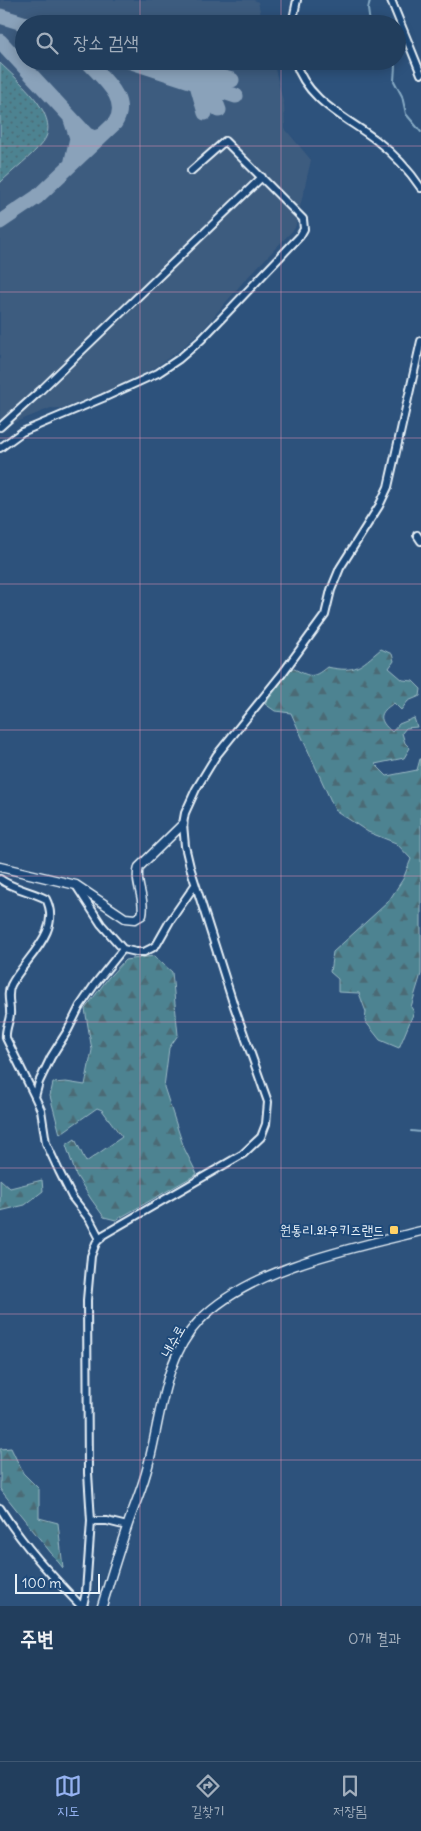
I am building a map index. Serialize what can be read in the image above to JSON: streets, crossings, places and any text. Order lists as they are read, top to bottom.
{
  "streets": {
    "street": ["내수로"]
  },
  "places": {
    "transit": ["원통리.와우키즈랜드"]
  },
  "scale_bar": "100 m",
  "page": {
    "search": "장소 검색",
    "scale": "100 m",
    "heading": ["주변", "0개 결과"],
    "nav": ["지도", "길찾기", "저장됨"]
  }
}
